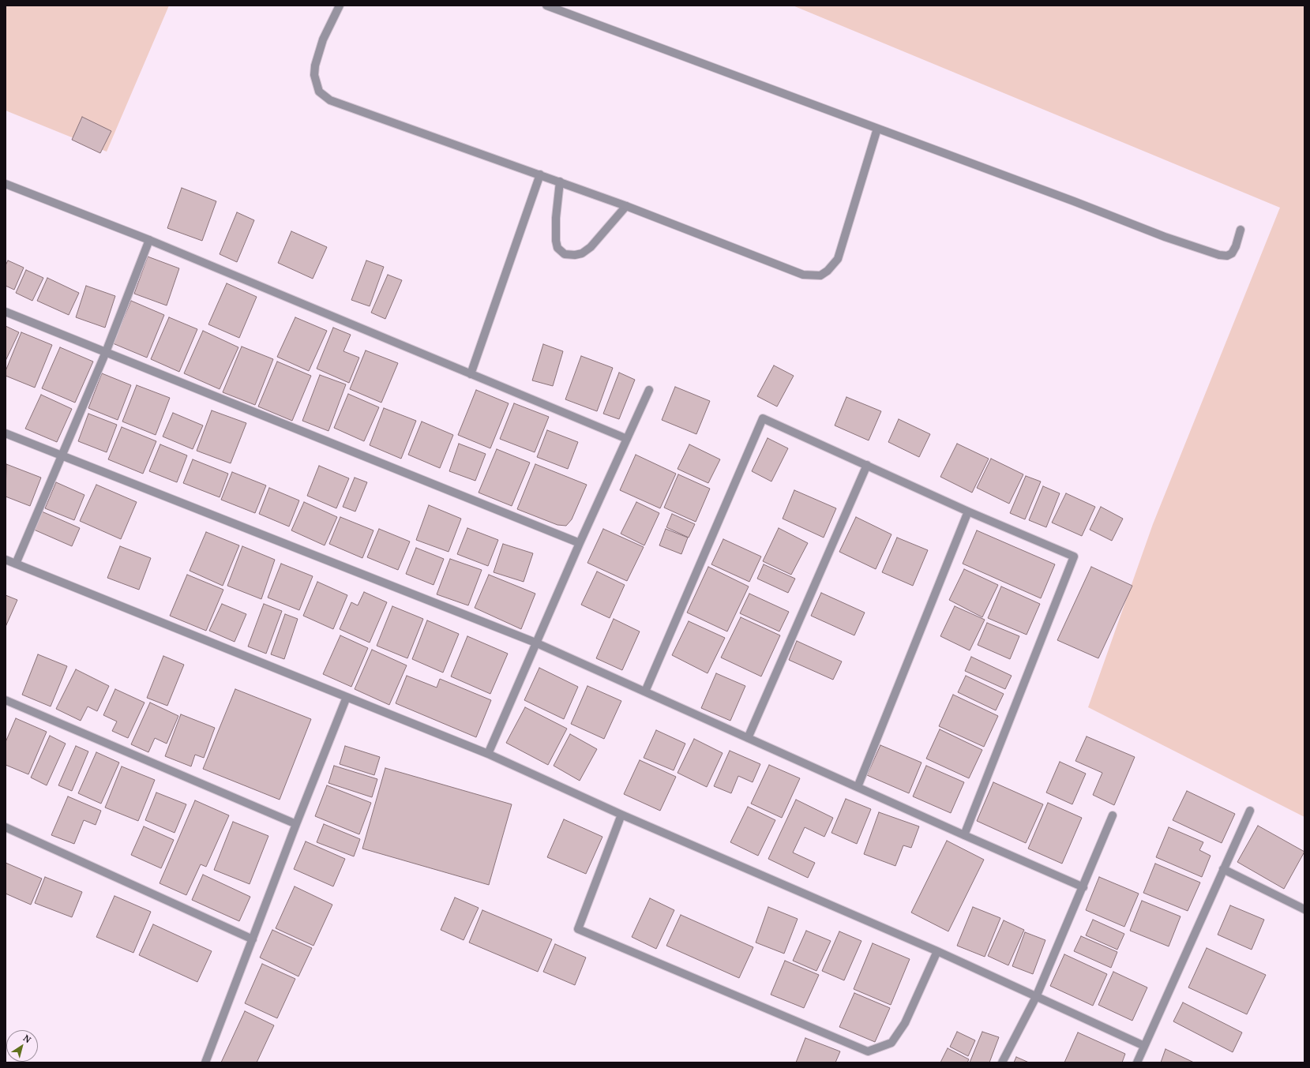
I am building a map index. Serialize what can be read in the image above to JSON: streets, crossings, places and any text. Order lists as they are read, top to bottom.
{
  "north": "top right"
}
